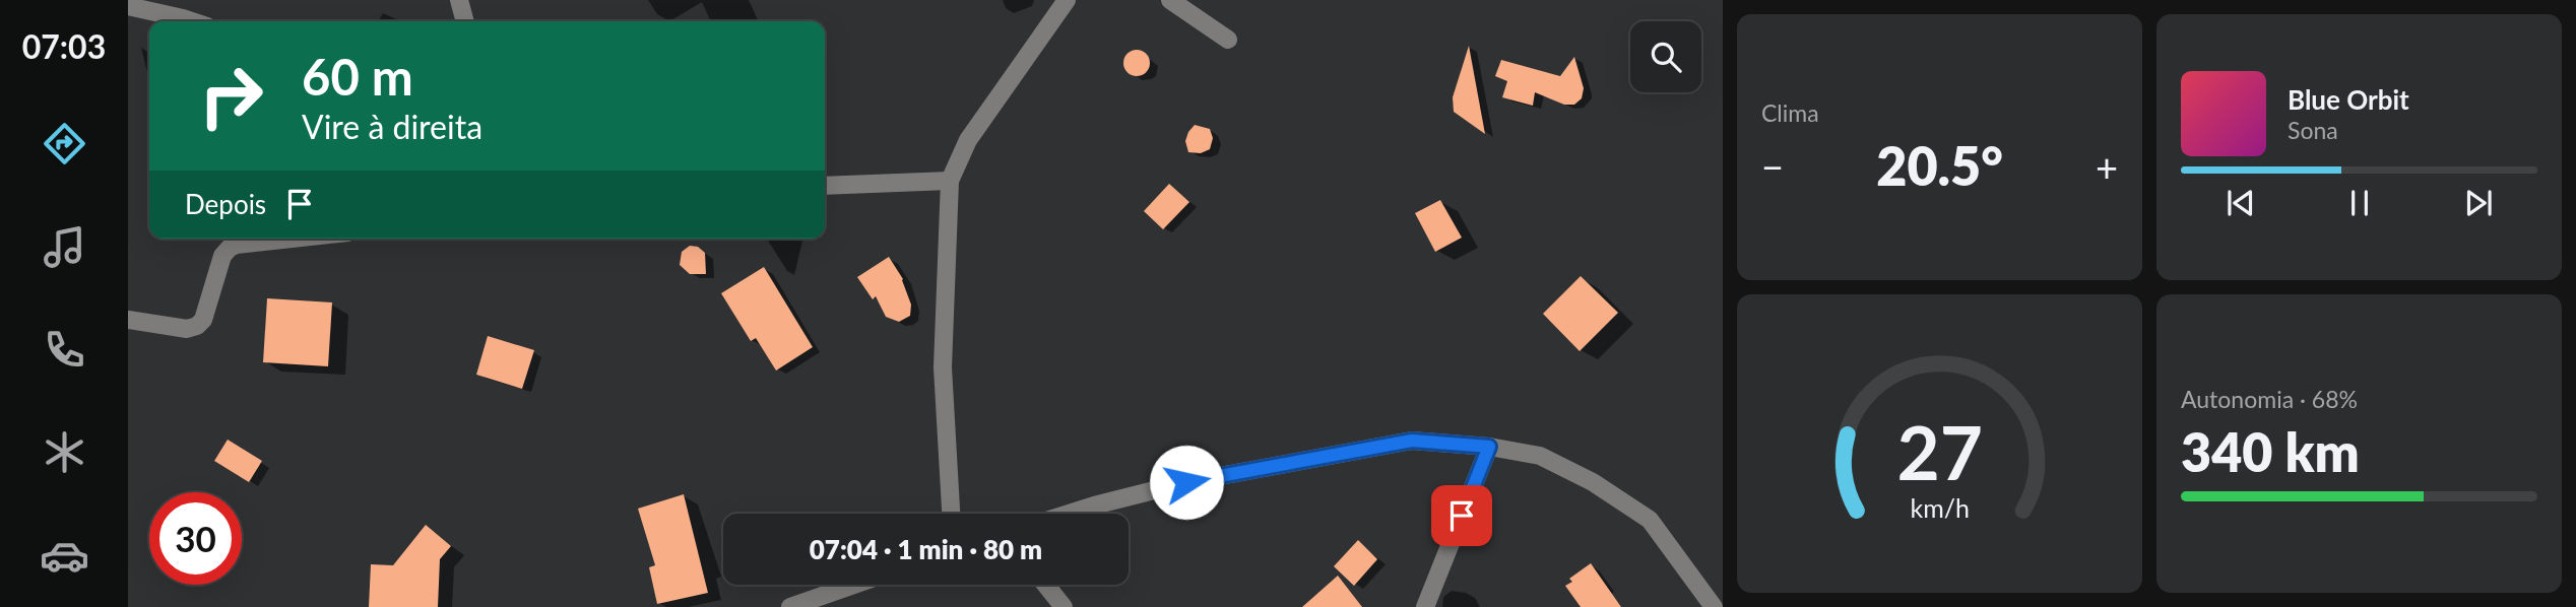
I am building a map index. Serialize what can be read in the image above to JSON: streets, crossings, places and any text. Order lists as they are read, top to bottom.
{
  "page": {
    "tabs": "07:03",
    "tile": [
      "Clima",
      ["Autonomia · 68%", "340 km"]
    ],
    "turn": ["60 m", "Vire à direita"],
    "song": ["Blue Orbit", "Sona"],
    "heat": ["−", "20.5°", "+"],
    "then": "Depois",
    "limit": "30",
    "trip": "07:04 · 1 min · 80 m",
    "gauge": ["27", "km/h"]
  }
}
